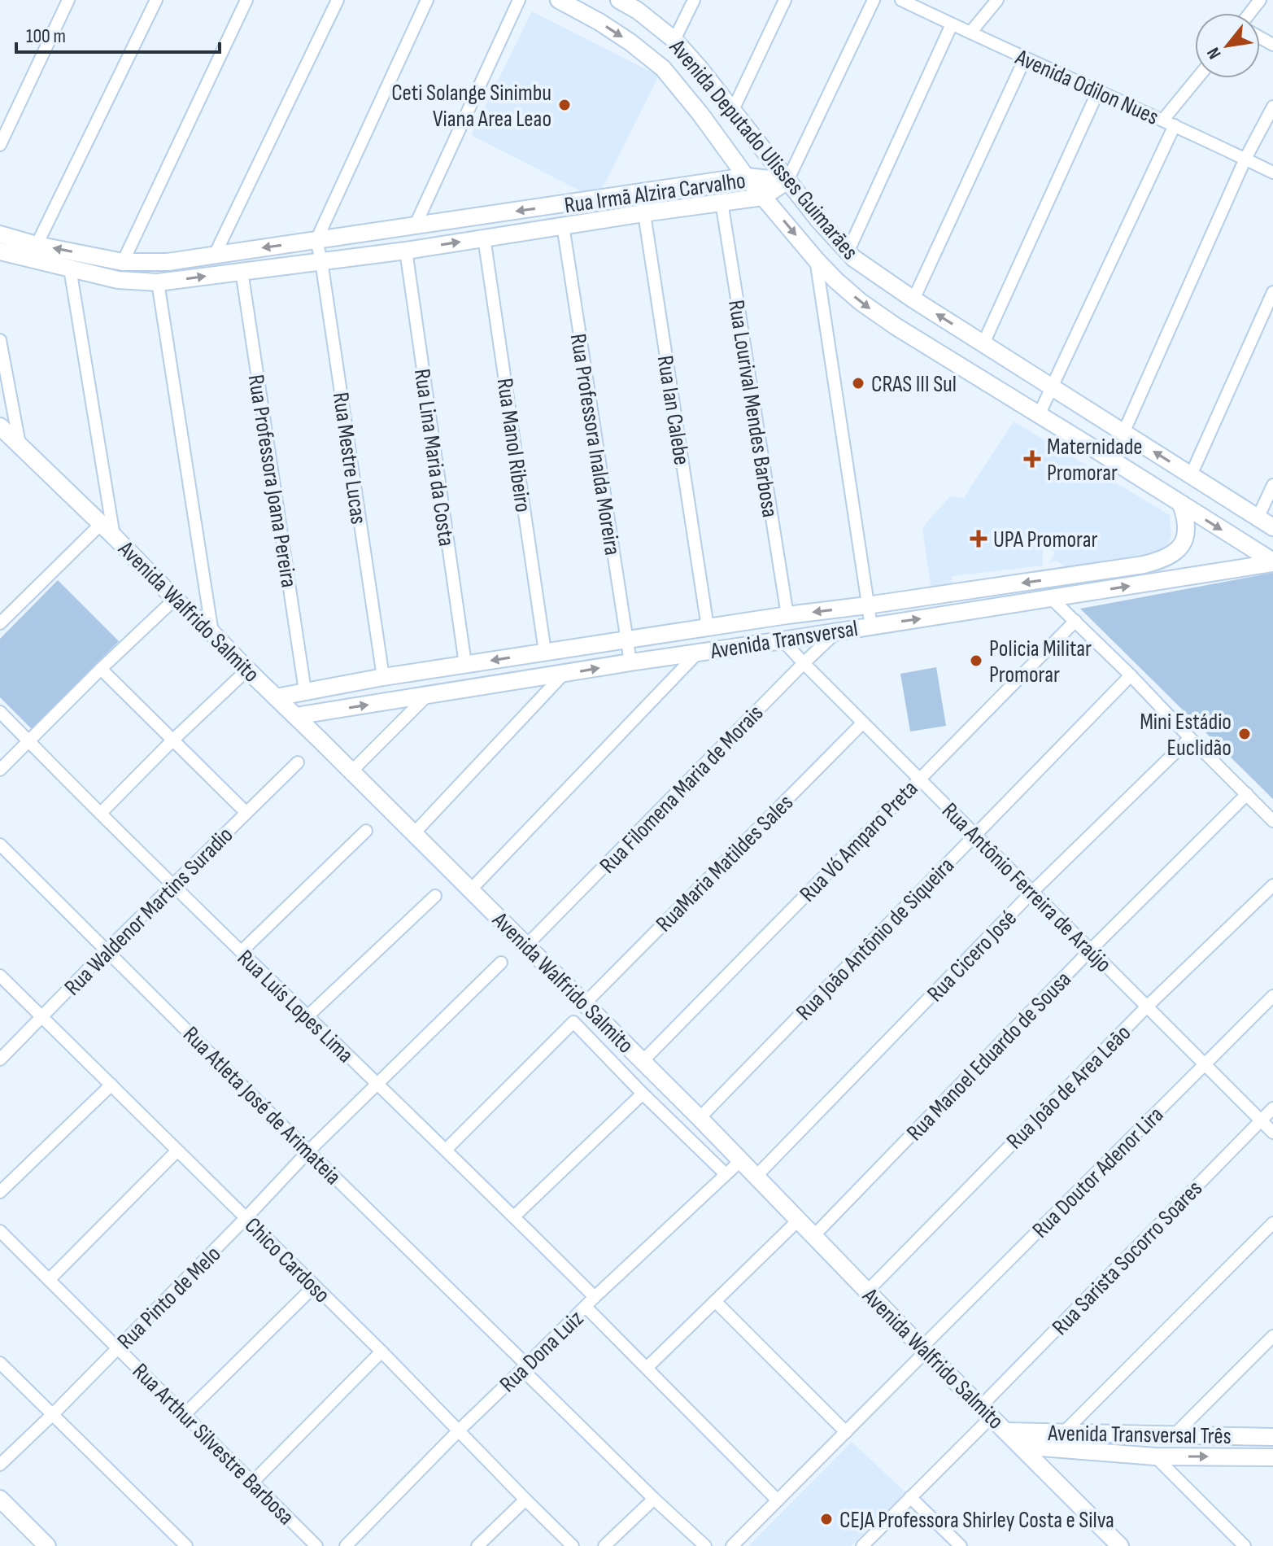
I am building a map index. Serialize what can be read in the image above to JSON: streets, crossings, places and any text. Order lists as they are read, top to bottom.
{
  "streets": {
    "street": [
      "Avenida Odilon Nues",
      "Avenida Deputado Ulisses Guimarães",
      "Rua Irmã Alzira Carvalho",
      "Rua Lourival Mendes Barbosa",
      "Rua Ian Calebe",
      "Rua Professora Inalda Moreira",
      "Rua Manol Ribeiro",
      "Rua Lina Maria da Costa",
      "Rua Mestre Lucas",
      "Rua Professora Joana Pereira",
      "Avenida Walfrido Salmito",
      "Avenida Transversal",
      "Rua Filomena Maria de Morais",
      "Rua Vó Amparo Preta",
      "RuaMaria Matildes Sales",
      "Rua Antônio Ferreira de Araújo",
      "Rua Waldenor Martins Suradio",
      "Rua João Antônio de Siqueira",
      "Rua Cicero José",
      "Rua Luís Lopes Lima",
      "Rua Manoel Eduardo de Sousa",
      "Rua João de Area Leão",
      "Rua Atleta José de Arimateia",
      "Rua Doutor Adenor Lira",
      "Rua Sarista Socorro Soares",
      "Chico Cardoso",
      "Rua Pinto de Melo",
      "Rua Dona Luiz",
      "Avenida Transversal Três",
      "Rua Arthur Silvestre Barbosa"
    ]
  },
  "crossings": [
    ["Avenida Deputado Ulisses Guimarães", "Rua Irmã Alzira Carvalho"],
    ["Avenida Deputado Ulisses Guimarães", "Avenida Transversal"],
    ["Rua Irmã Alzira Carvalho", "Rua Lourival Mendes Barbosa"],
    ["Rua Irmã Alzira Carvalho", "Rua Ian Calebe"],
    ["Rua Irmã Alzira Carvalho", "Rua Professora Inalda Moreira"],
    ["Rua Irmã Alzira Carvalho", "Rua Manol Ribeiro"],
    ["Rua Irmã Alzira Carvalho", "Rua Lina Maria da Costa"],
    ["Rua Irmã Alzira Carvalho", "Rua Mestre Lucas"],
    ["Rua Irmã Alzira Carvalho", "Rua Professora Joana Pereira"],
    ["Rua Lourival Mendes Barbosa", "Avenida Transversal"],
    ["Rua Ian Calebe", "Avenida Transversal"],
    ["Rua Professora Inalda Moreira", "Avenida Transversal"],
    ["Rua Manol Ribeiro", "Avenida Transversal"],
    ["Rua Lina Maria da Costa", "Avenida Transversal"],
    ["Rua Mestre Lucas", "Avenida Transversal"],
    ["Rua Professora Joana Pereira", "Avenida Transversal"],
    ["Avenida Walfrido Salmito", "Avenida Transversal"],
    ["Avenida Walfrido Salmito", "Rua Filomena Maria de Morais"],
    ["Avenida Walfrido Salmito", "Rua Vó Amparo Preta"],
    ["Avenida Walfrido Salmito", "RuaMaria Matildes Sales"],
    ["Avenida Walfrido Salmito", "Rua João Antônio de Siqueira"],
    ["Avenida Walfrido Salmito", "Rua Cicero José"],
    ["Avenida Walfrido Salmito", "Rua Manoel Eduardo de Sousa"],
    ["Avenida Walfrido Salmito", "Rua João de Area Leão"],
    ["Avenida Walfrido Salmito", "Rua Doutor Adenor Lira"],
    ["Avenida Walfrido Salmito", "Rua Sarista Socorro Soares"],
    ["Avenida Walfrido Salmito", "Rua Dona Luiz"],
    ["Avenida Walfrido Salmito", "Avenida Transversal Três"],
    ["Avenida Transversal", "Rua Filomena Maria de Morais"],
    ["Avenida Transversal", "Rua Antônio Ferreira de Araújo"],
    ["Rua Filomena Maria de Morais", "Rua Antônio Ferreira de Araújo"],
    ["Rua Vó Amparo Preta", "Rua Antônio Ferreira de Araújo"],
    ["RuaMaria Matildes Sales", "Rua Antônio Ferreira de Araújo"],
    ["Rua Antônio Ferreira de Araújo", "Rua João Antônio de Siqueira"],
    ["Rua Antônio Ferreira de Araújo", "Rua Cicero José"],
    ["Rua Antônio Ferreira de Araújo", "Rua Manoel Eduardo de Sousa"],
    ["Rua Antônio Ferreira de Araújo", "Rua João de Area Leão"],
    ["Rua Antônio Ferreira de Araújo", "Rua Doutor Adenor Lira"],
    ["Rua Antônio Ferreira de Araújo", "Rua Sarista Socorro Soares"],
    ["Rua Waldenor Martins Suradio", "Rua Luís Lopes Lima"],
    ["Rua Waldenor Martins Suradio", "Rua Atleta José de Arimateia"],
    ["Rua Waldenor Martins Suradio", "Chico Cardoso"],
    ["Rua Luís Lopes Lima", "Rua Doutor Adenor Lira"],
    ["Rua Luís Lopes Lima", "Rua Pinto de Melo"],
    ["Rua Luís Lopes Lima", "Rua Dona Luiz"],
    ["Rua Atleta José de Arimateia", "Rua Pinto de Melo"],
    ["Rua Atleta José de Arimateia", "Rua Dona Luiz"],
    ["Chico Cardoso", "Rua Pinto de Melo"],
    ["Chico Cardoso", "Rua Dona Luiz"],
    ["Rua Pinto de Melo", "Rua Arthur Silvestre Barbosa"]
  ],
  "places": {
    "other": [
      "Ceti Solange Sinimbu Viana Area Leao",
      "CRAS III Sul",
      "Policia Militar Promorar",
      "Mini Estádio Euclidão",
      "CEJA Professora Shirley Costa e Silva"
    ],
    "health": ["Maternidade Promorar", "UPA Promorar"]
  },
  "scale_bar": "100 m",
  "north": "bottom left"
}
